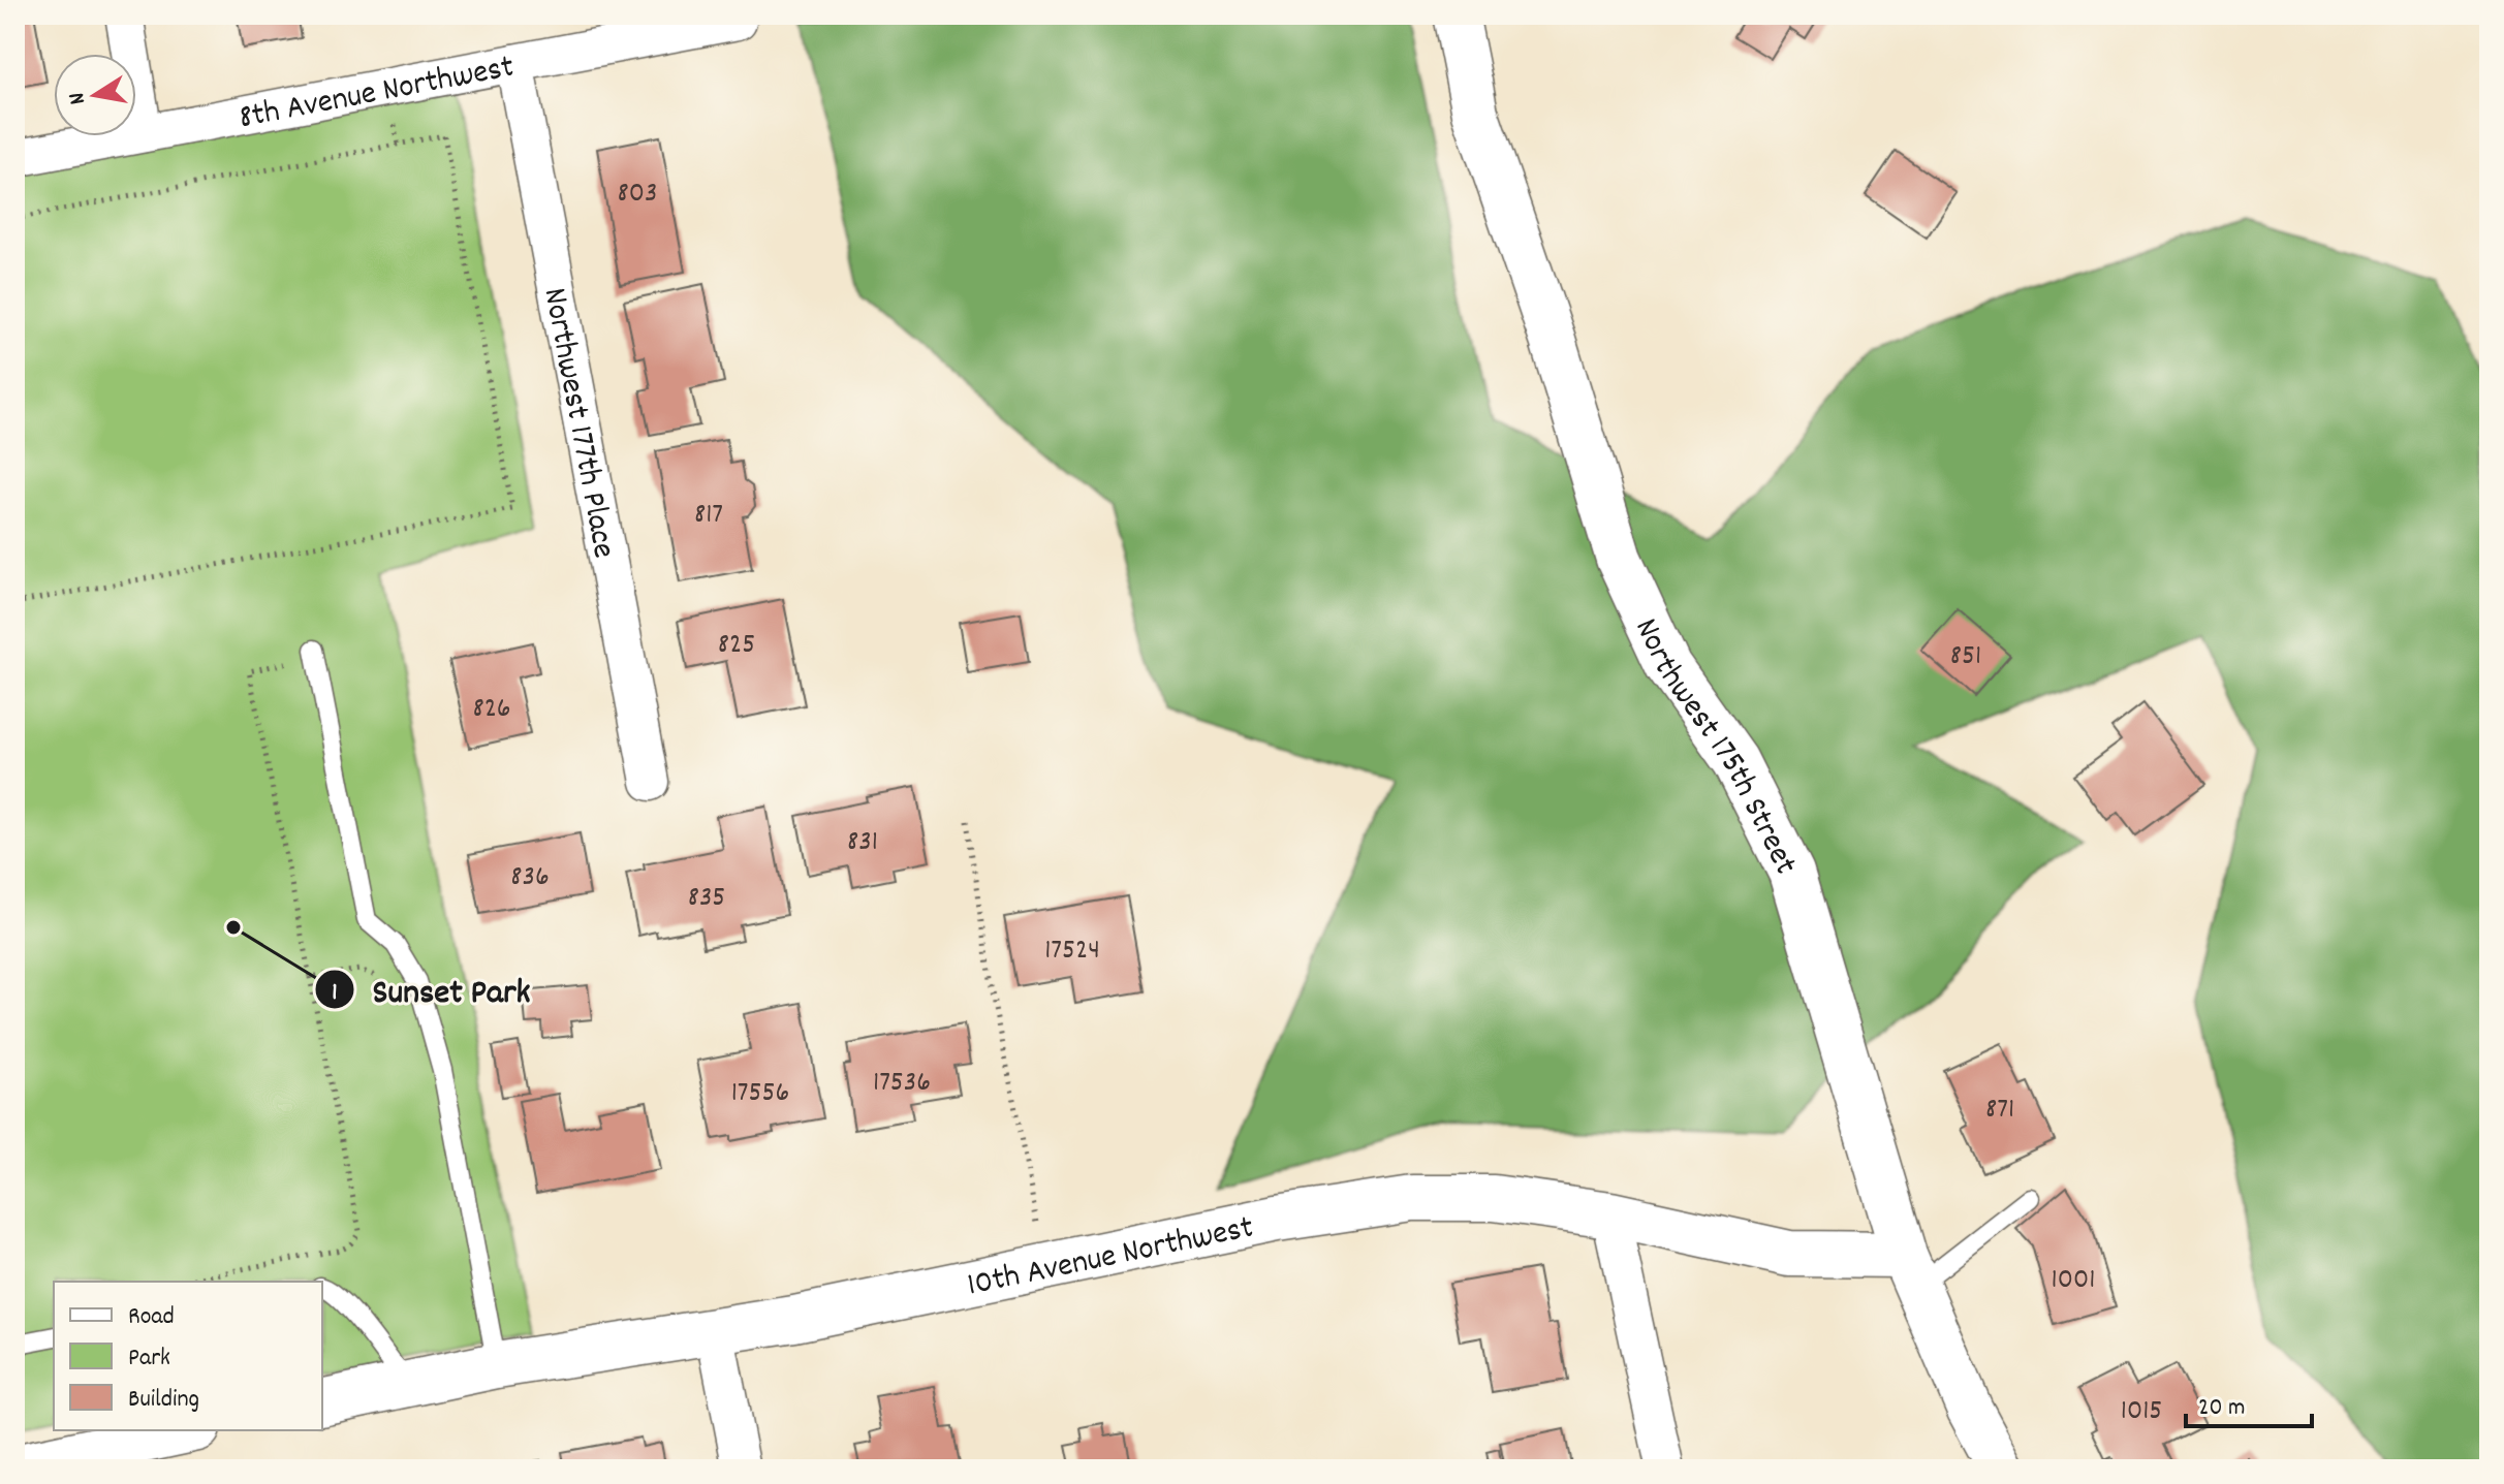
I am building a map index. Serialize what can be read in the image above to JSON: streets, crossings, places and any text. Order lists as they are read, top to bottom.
{
  "streets": {
    "street": [
      "8th Avenue Northwest",
      "Northwest 177th Place",
      "Northwest 175th Street",
      "10th Avenue Northwest"
    ]
  },
  "crossings": [
    ["8th Avenue Northwest", "Northwest 177th Place"],
    ["Northwest 175th Street", "10th Avenue Northwest"]
  ],
  "places": ["Sunset Park"],
  "house_numbers": [
    "803",
    "817",
    "825",
    "851",
    "826",
    "831",
    "836",
    "835",
    "17524",
    "17536",
    "17556",
    "871",
    "1001",
    "1015"
  ],
  "legend": ["Road", "Park", "Building"],
  "scale_bar": "20 m",
  "north": "left"
}
